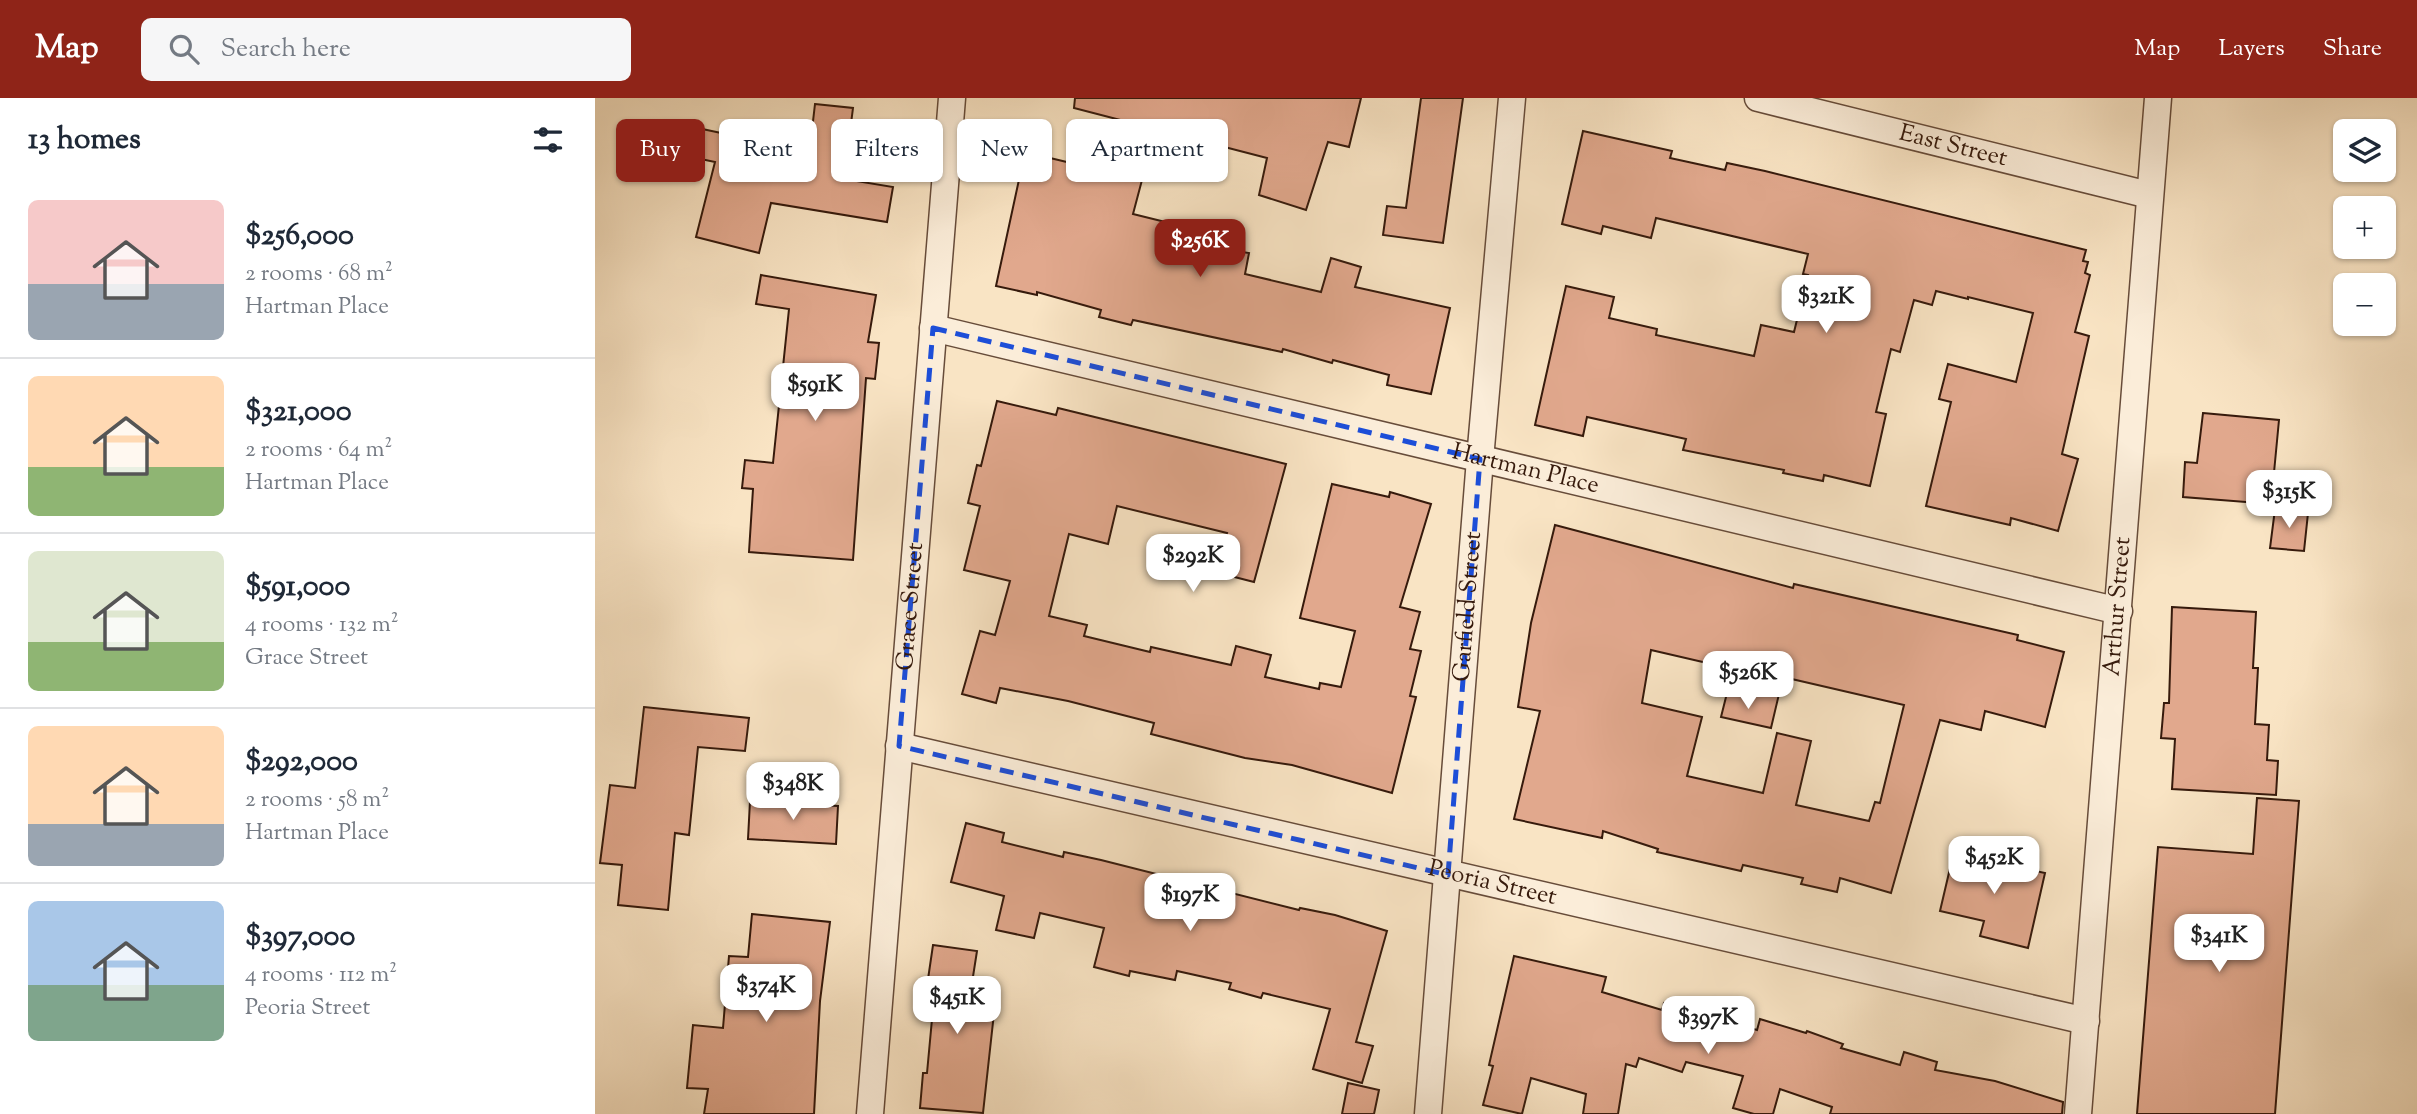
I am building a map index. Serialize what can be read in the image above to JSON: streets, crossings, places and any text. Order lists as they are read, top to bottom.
{
  "streets": {
    "street": [
      "East Street",
      "Hartman Place",
      "Grace Street",
      "Garfield Street",
      "Arthur Street",
      "Peoria Street"
    ]
  },
  "crossings": [
    ["East Street", "Arthur Street"],
    ["Hartman Place", "Grace Street"],
    ["Hartman Place", "Garfield Street"],
    ["Hartman Place", "Arthur Street"],
    ["Grace Street", "Peoria Street"],
    ["Garfield Street", "Peoria Street"],
    ["Arthur Street", "Peoria Street"]
  ],
  "page": {
    "header": "Map",
    "search": "Search here",
    "nav": ["Map", "Layers", "Share"],
    "heading": "13 homes",
    "map_buttons": ["+", "−"],
    "chip": [
      "Buy",
      "Rent",
      "Filters",
      "New",
      "Apartment"
    ],
    "list": [
      {
        "name": "$256,000",
        "note": "2 rooms · 68 m² · Hartman Place"
      },
      {
        "name": "$321,000",
        "note": "2 rooms · 64 m² · Hartman Place"
      },
      {
        "name": "$591,000",
        "note": "4 rooms · 132 m² · Grace Street"
      },
      {
        "name": "$292,000",
        "note": "2 rooms · 58 m² · Hartman Place"
      },
      {
        "name": "$397,000",
        "note": "4 rooms · 112 m² · Peoria Street"
      }
    ],
    "price": [
      "$256K",
      "$321K",
      "$591K",
      "$315K",
      "$292K",
      "$526K",
      "$348K",
      "$452K",
      "$197K",
      "$341K",
      "$374K",
      "$451K",
      "$397K"
    ]
  }
}
